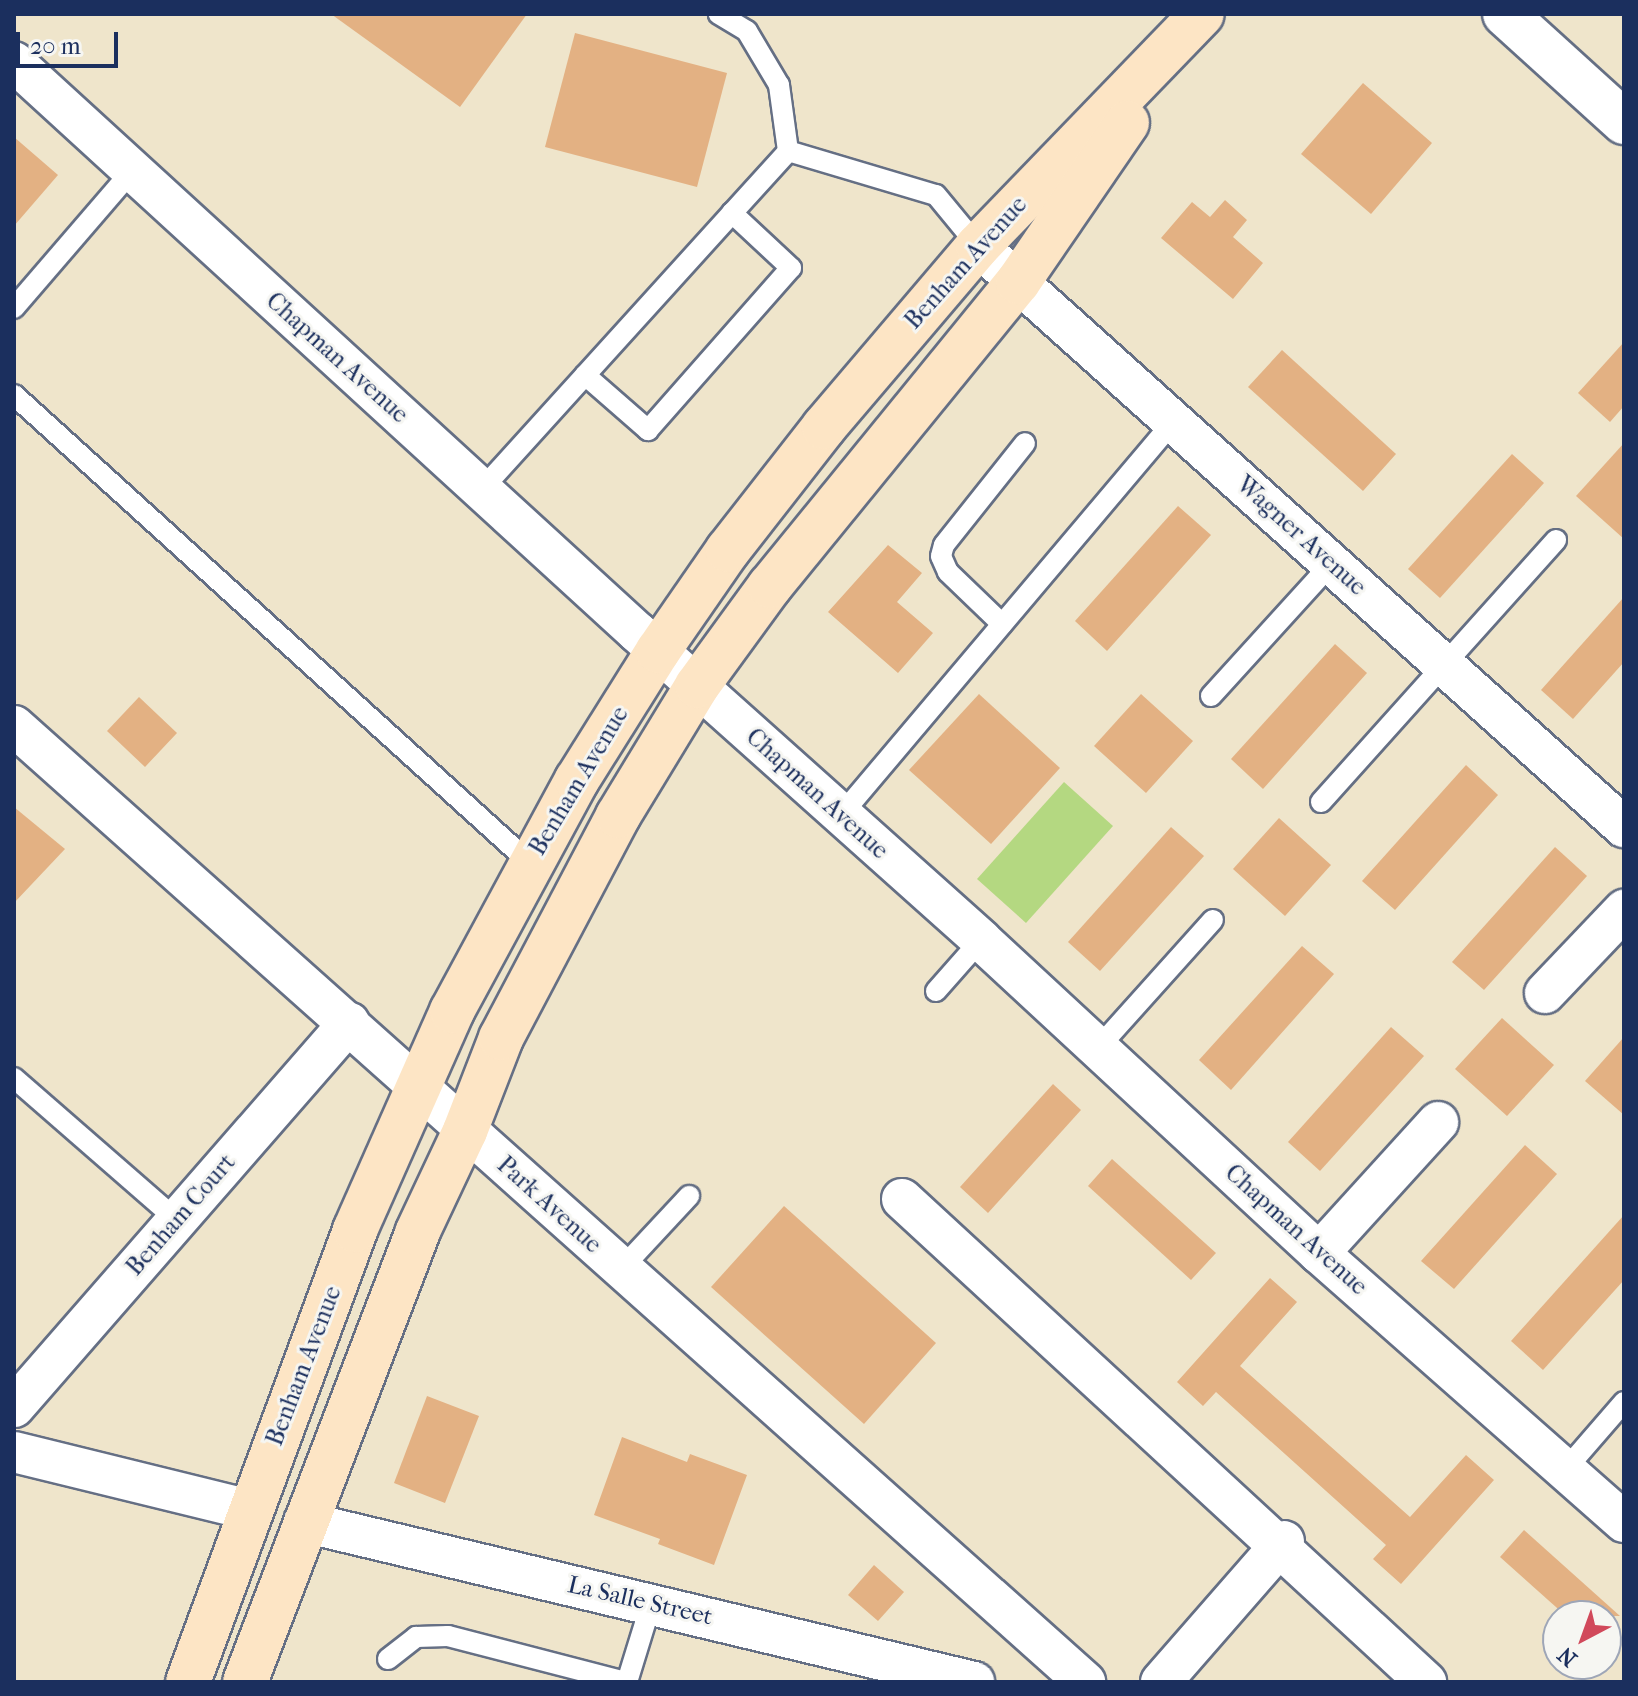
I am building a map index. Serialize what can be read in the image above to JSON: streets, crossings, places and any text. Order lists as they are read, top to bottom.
{
  "streets": {
    "main road": ["Benham Avenue"],
    "street": [
      "Chapman Avenue",
      "Wagner Avenue",
      "Park Avenue",
      "Benham Court",
      "La Salle Street"
    ]
  },
  "crossings": [
    ["Benham Avenue", "Chapman Avenue"],
    ["Benham Avenue", "Wagner Avenue"],
    ["Benham Avenue", "Park Avenue"],
    ["Benham Avenue", "La Salle Street"],
    ["Park Avenue", "Benham Court"]
  ],
  "scale_bar": "20 m",
  "north": "bottom left"
}
